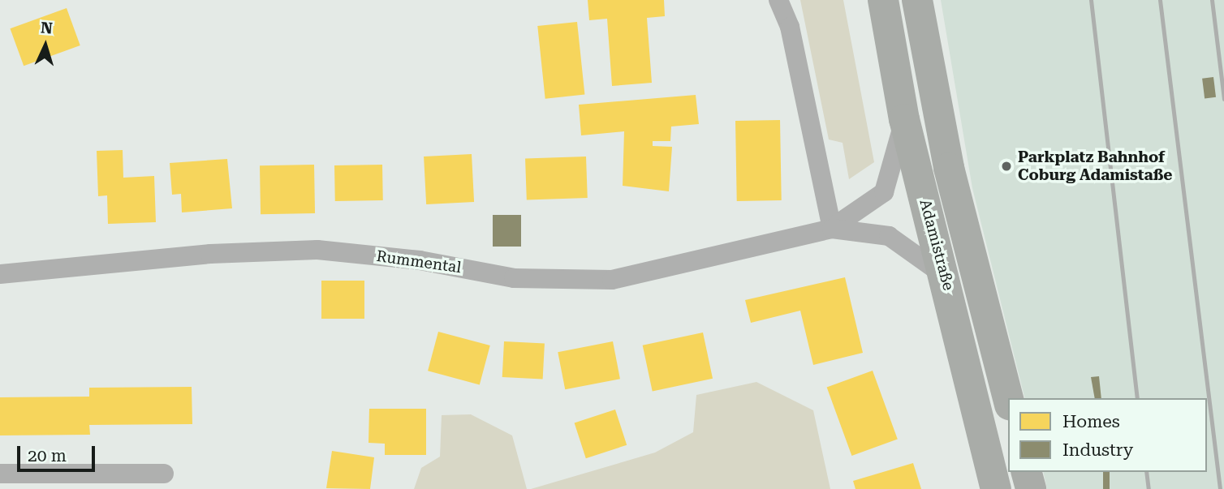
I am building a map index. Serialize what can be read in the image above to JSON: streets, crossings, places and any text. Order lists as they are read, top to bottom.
{
  "streets": {
    "highway": ["Adamistraße"],
    "street": ["Rummental"]
  },
  "crossings": [
    ["Adamistraße", "Rummental"]
  ],
  "places": ["Parkplatz Bahnhof Coburg Adamistaße"],
  "legend": ["Homes", "Industry"],
  "scale_bar": "20 m",
  "north": "top"
}
